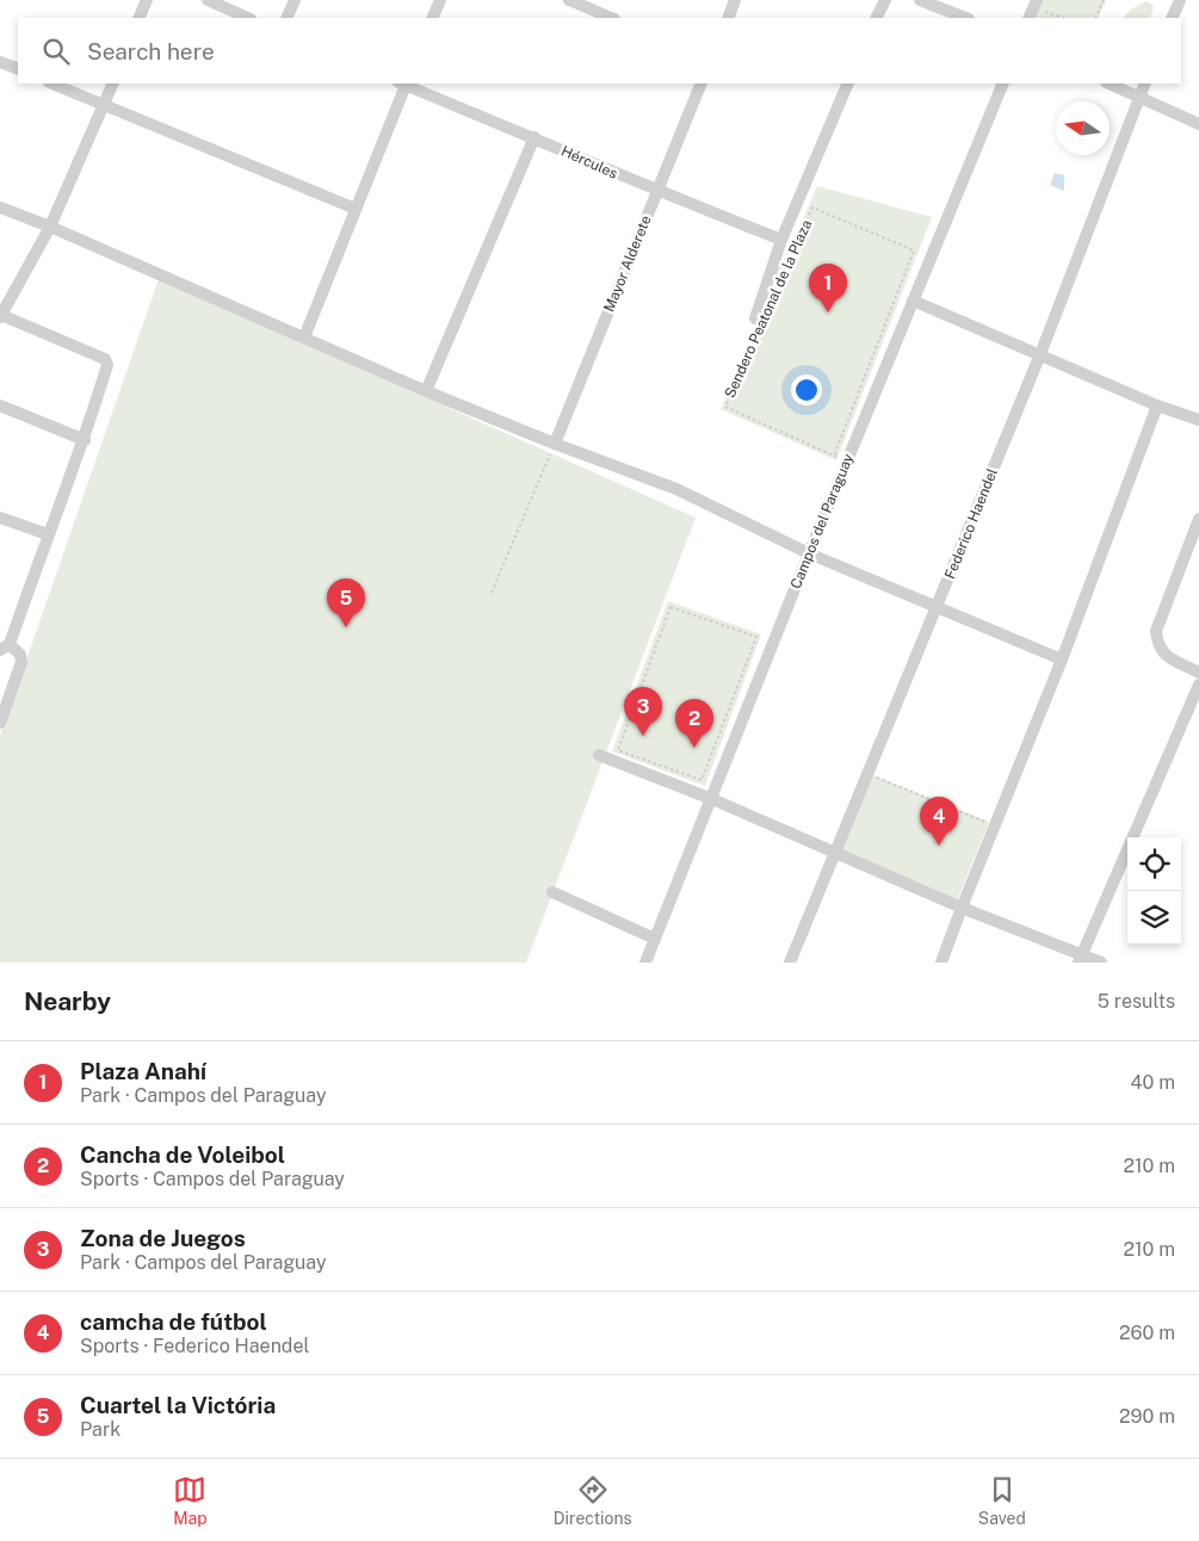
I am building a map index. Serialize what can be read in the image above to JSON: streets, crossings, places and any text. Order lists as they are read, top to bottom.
{
  "streets": {
    "street": [
      "Hércules",
      "Mayor Alderete",
      "Campos del Paraguay",
      "Federico Haendel"
    ],
    "path": ["Sendero Peatonal de la Plaza"]
  },
  "crossings": [
    ["Hércules", "Mayor Alderete"],
    ["Sendero Peatonal de la Plaza", "Campos del Paraguay"]
  ],
  "north": "left",
  "page": {
    "search": "Search here",
    "pins": [
      "1",
      "5",
      "3",
      "2",
      "4"
    ],
    "heading": ["Nearby", "5 results"],
    "list": [
      {
        "mark": "1",
        "name": "Plaza Anahí",
        "note": "Park · Campos del Paraguay",
        "value": "40 m"
      },
      {
        "mark": "2",
        "name": "Cancha de Voleibol",
        "note": "Sports · Campos del Paraguay",
        "value": "210 m"
      },
      {
        "mark": "3",
        "name": "Zona de Juegos",
        "note": "Park · Campos del Paraguay",
        "value": "210 m"
      },
      {
        "mark": "4",
        "name": "camcha de fútbol",
        "note": "Sports · Federico Haendel",
        "value": "260 m"
      },
      {
        "mark": "5",
        "name": "Cuartel la Victória",
        "note": "Park",
        "value": "290 m"
      }
    ],
    "nav": ["Map", "Directions", "Saved"]
  }
}
